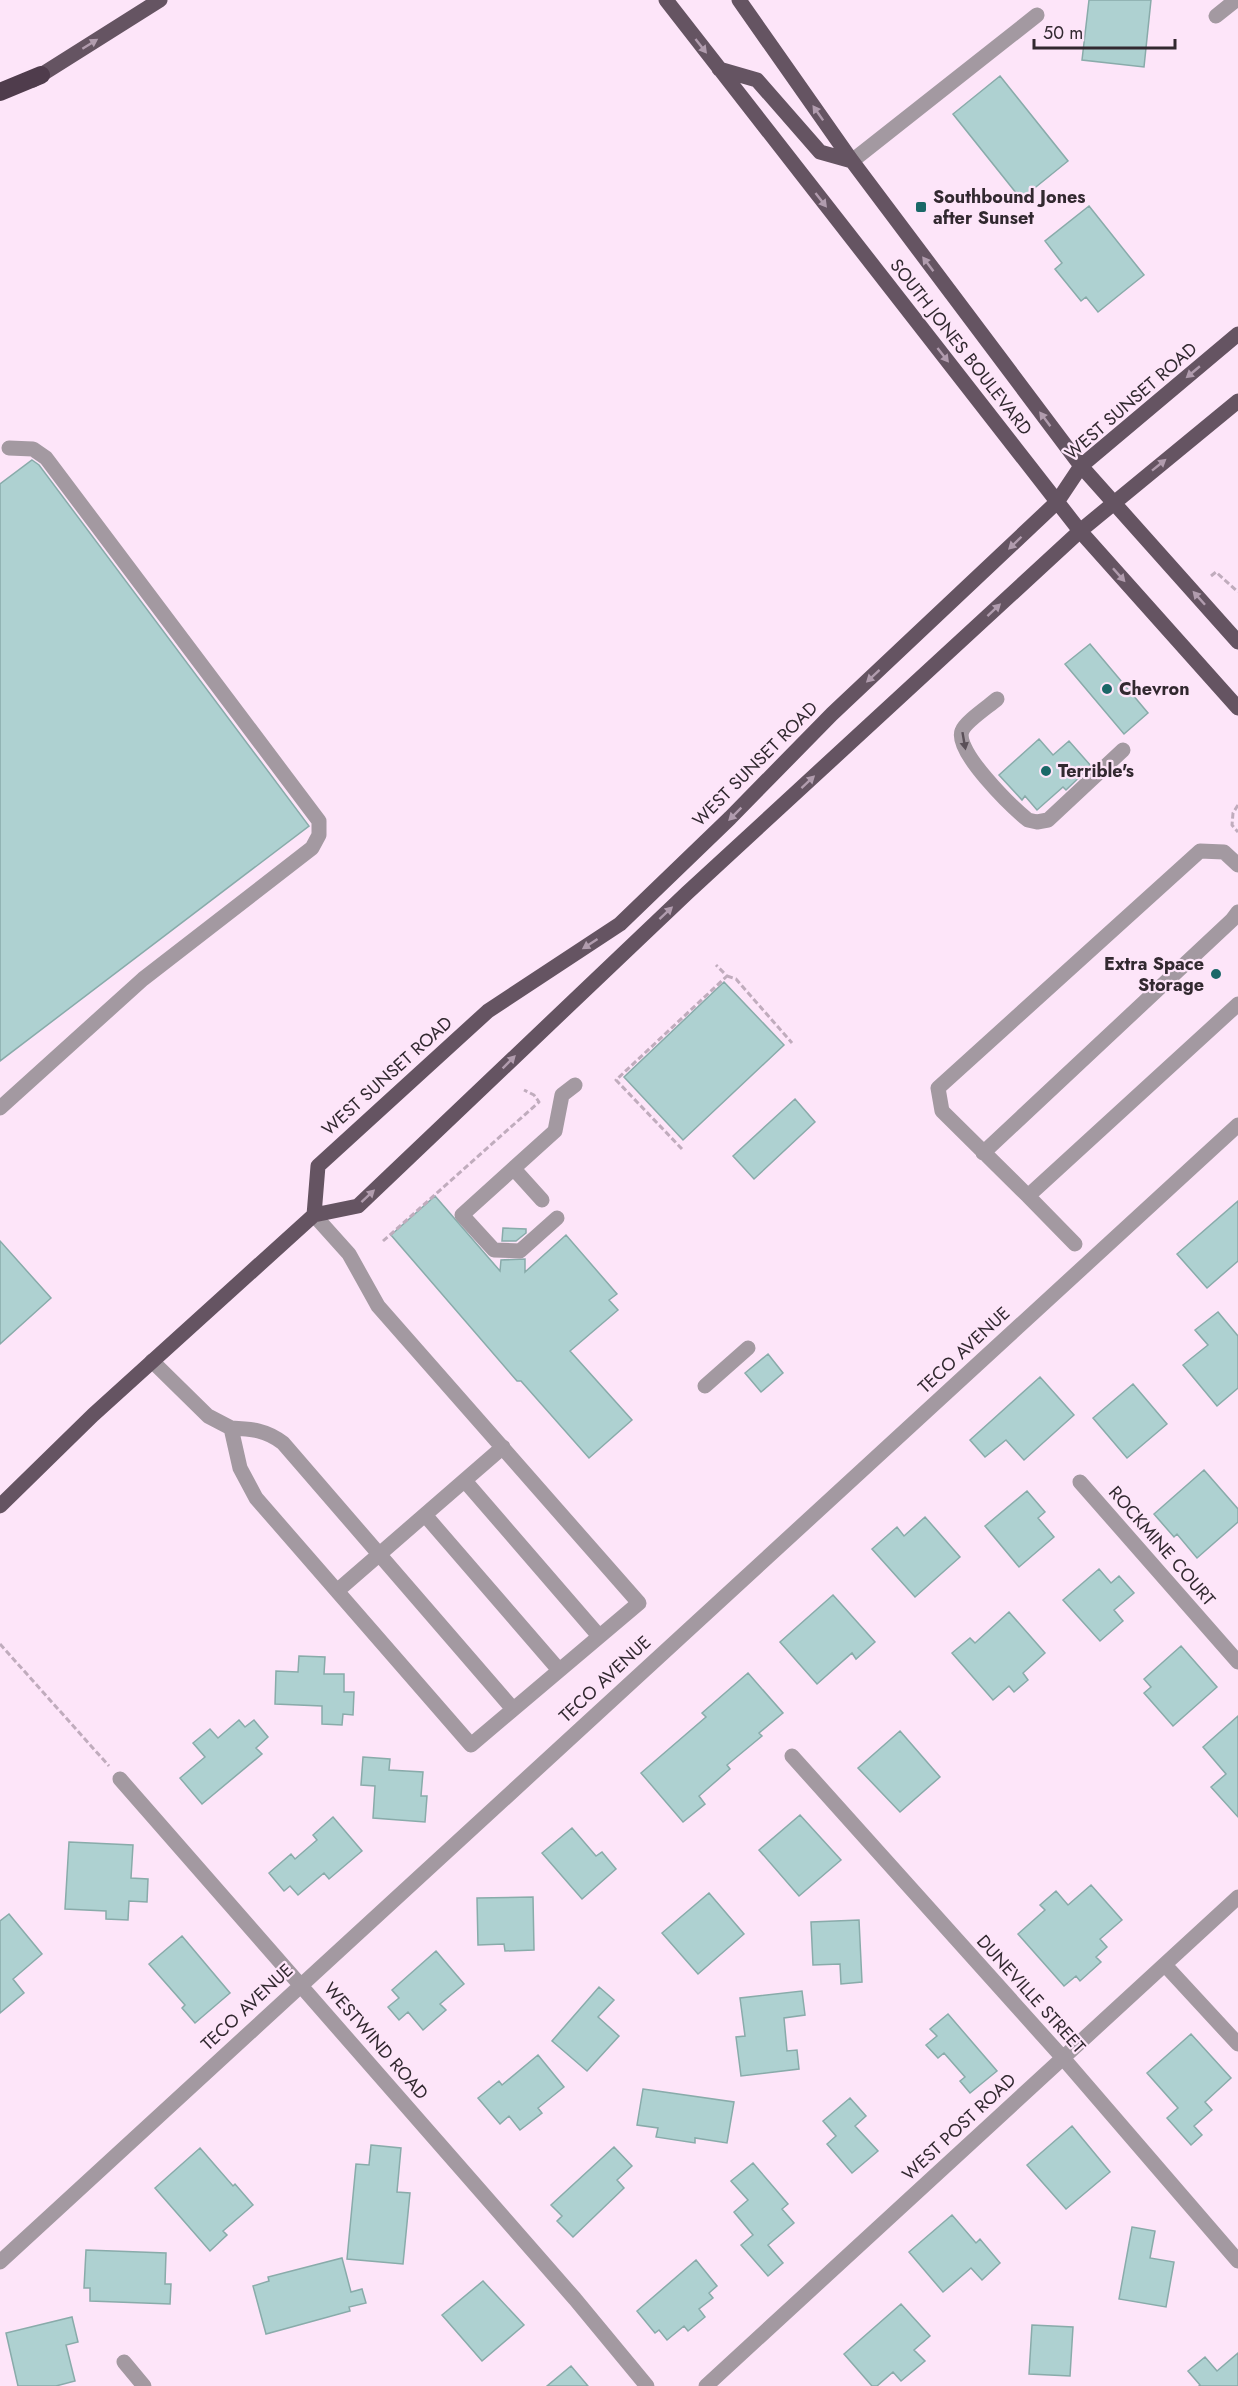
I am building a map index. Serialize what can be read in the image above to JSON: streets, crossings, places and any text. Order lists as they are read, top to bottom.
{
  "streets": {
    "main road": ["SOUTH JONES BOULEVARD", "WEST SUNSET ROAD"],
    "street": [
      "TECO AVENUE",
      "ROCKMINE COURT",
      "DUNEVILLE STREET",
      "WESTWIND ROAD",
      "WEST POST ROAD"
    ]
  },
  "crossings": [
    ["SOUTH JONES BOULEVARD", "WEST SUNSET ROAD"],
    ["TECO AVENUE", "WESTWIND ROAD"],
    ["DUNEVILLE STREET", "WEST POST ROAD"]
  ],
  "places": {
    "transit": ["Southbound Jones after Sunset"],
    "other": ["Chevron", "Terrible's", "Extra Space Storage"]
  },
  "scale_bar": "50 m"
}
